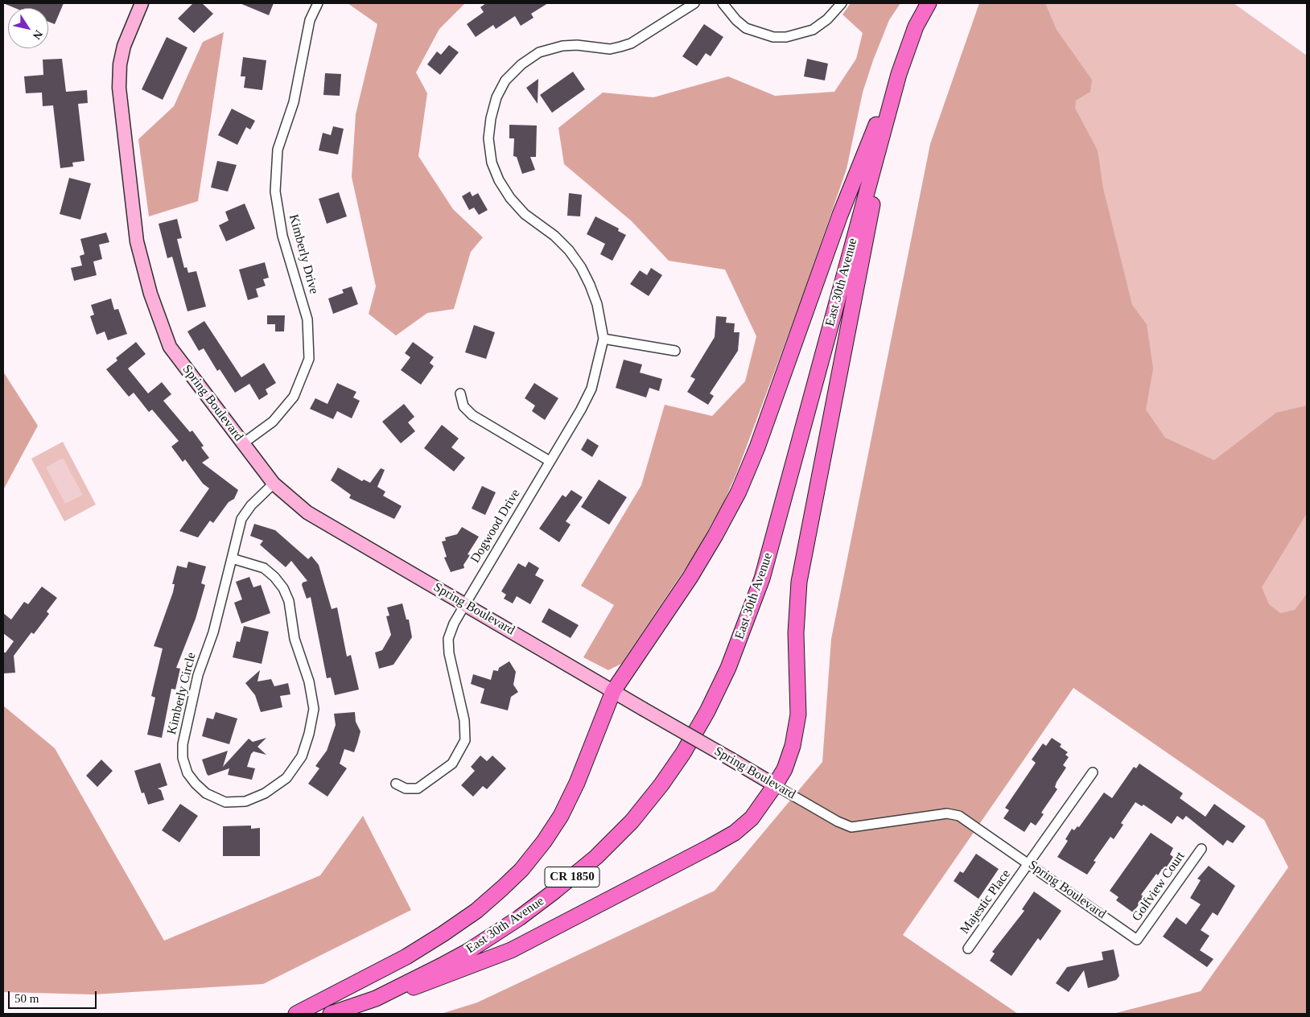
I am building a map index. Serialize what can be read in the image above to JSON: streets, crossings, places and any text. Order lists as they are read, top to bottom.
{
  "streets": {
    "main road": ["East 30th Avenue", "CR 1850"],
    "street": [
      "Kimberly Drive",
      "Spring Boulevard",
      "Dogwood Drive",
      "Kimberly Circle",
      "Golfview Court",
      "Majestic Place"
    ]
  },
  "crossings": [
    ["Kimberly Drive", "Spring Boulevard"],
    ["Spring Boulevard", "Dogwood Drive"],
    ["Spring Boulevard", "Kimberly Circle"],
    ["Spring Boulevard", "Golfview Court"],
    ["Spring Boulevard", "Majestic Place"]
  ],
  "scale_bar": "50 m",
  "north": "bottom right"
}
